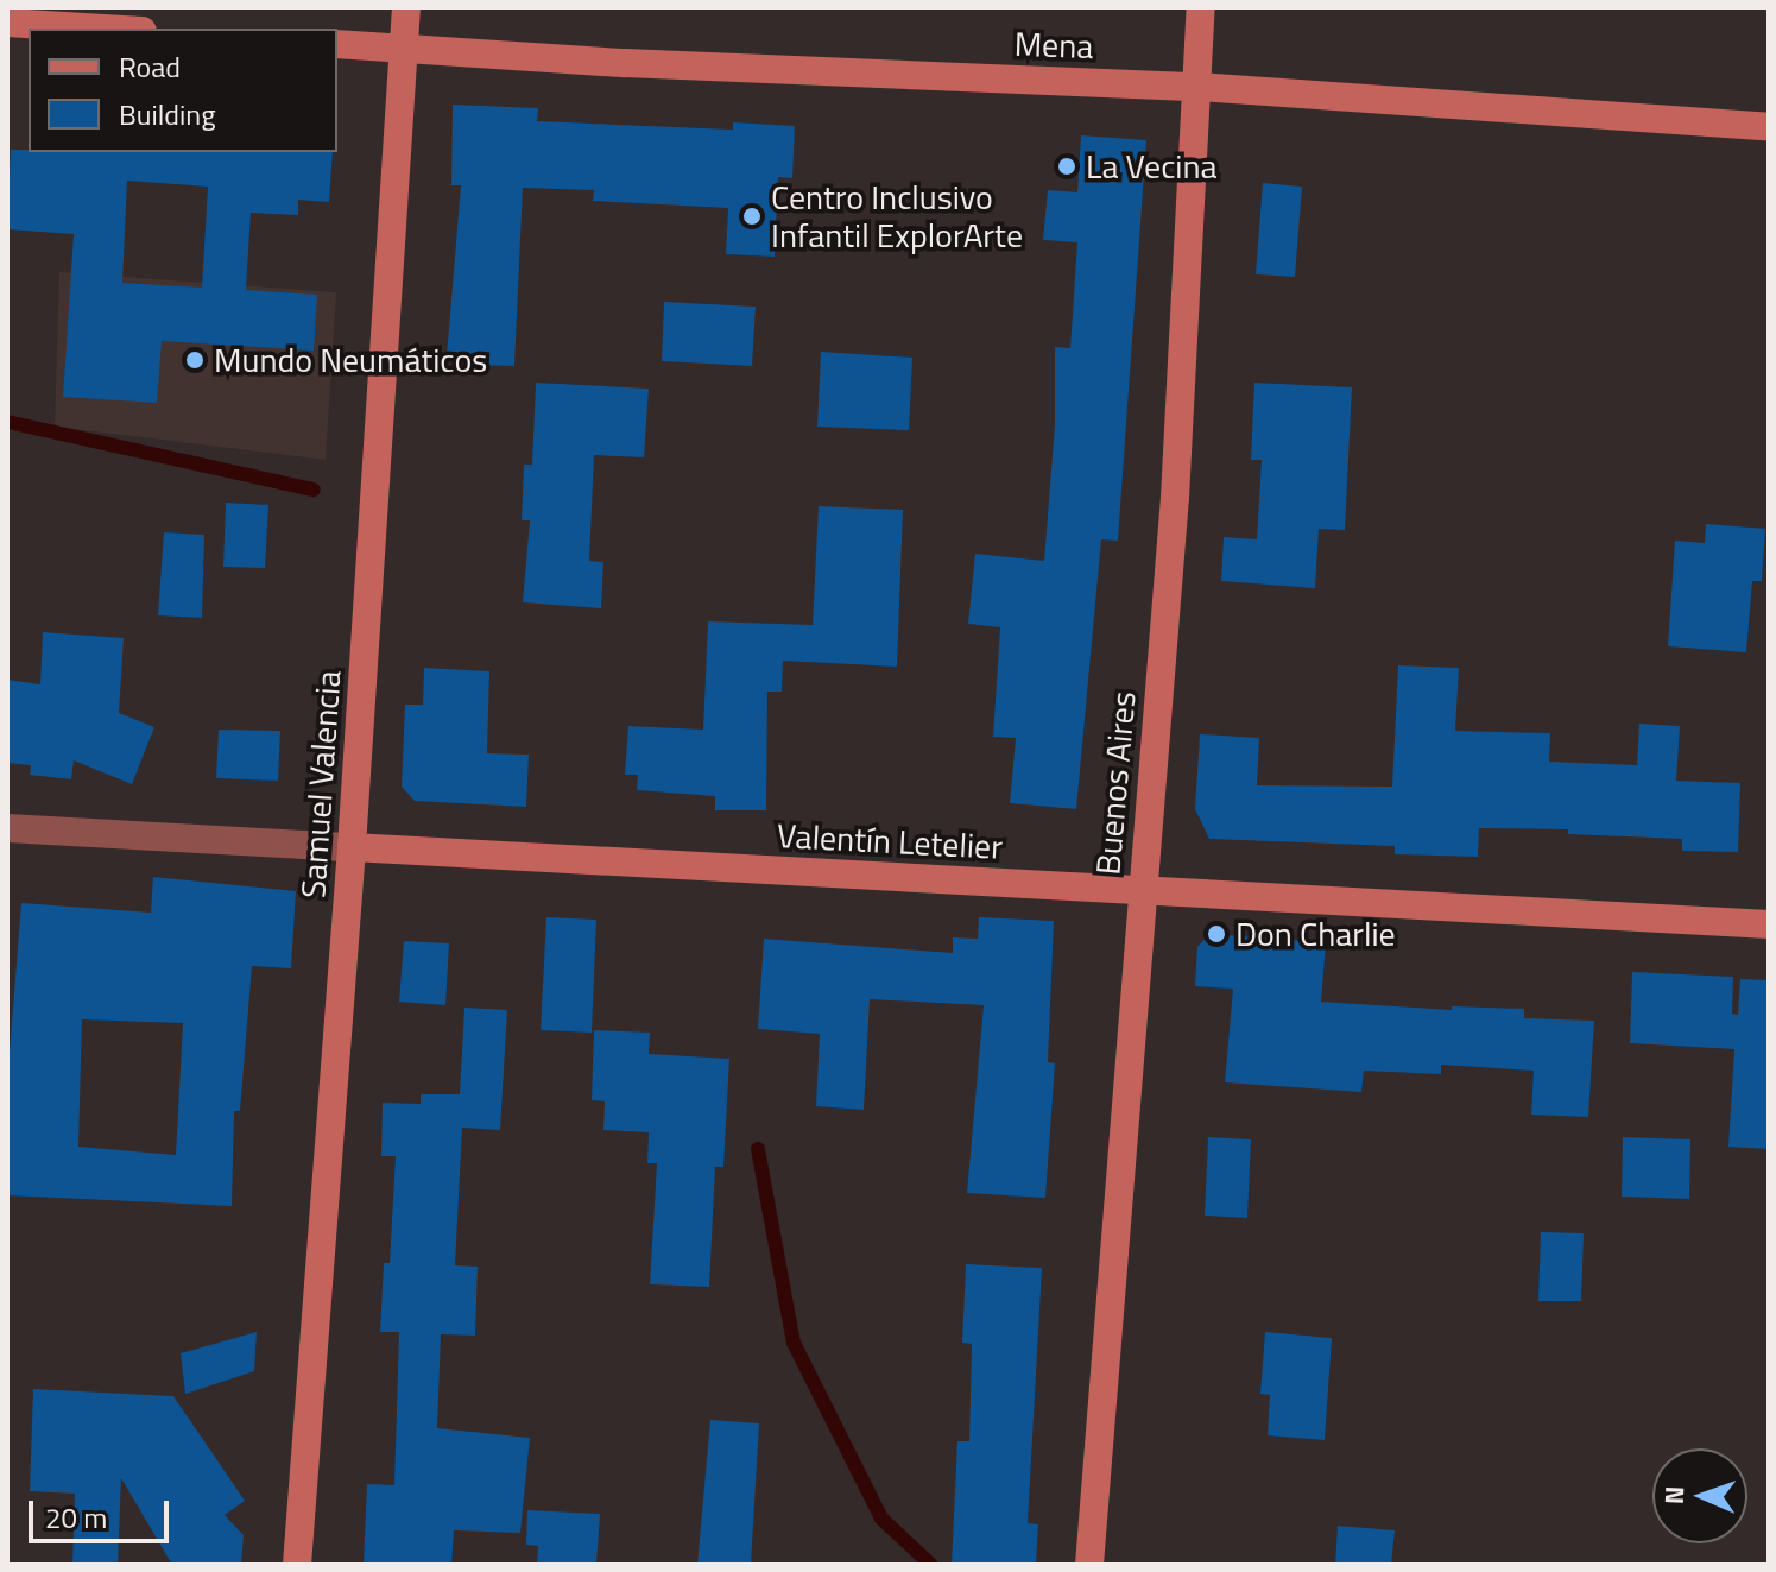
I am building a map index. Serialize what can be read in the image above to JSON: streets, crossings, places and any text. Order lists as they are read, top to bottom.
{
  "streets": {
    "street": [
      "Mena",
      "Buenos Aires",
      "Samuel Valencia",
      "Valentín Letelier"
    ]
  },
  "crossings": [
    ["Mena", "Buenos Aires"],
    ["Mena", "Samuel Valencia"],
    ["Buenos Aires", "Valentín Letelier"],
    ["Samuel Valencia", "Valentín Letelier"]
  ],
  "places": [
    "La Vecina",
    "Centro Inclusivo Infantil ExplorArte",
    "Mundo Neumáticos",
    "Don Charlie"
  ],
  "legend": ["Road", "Building"],
  "scale_bar": "20 m",
  "north": "left"
}
